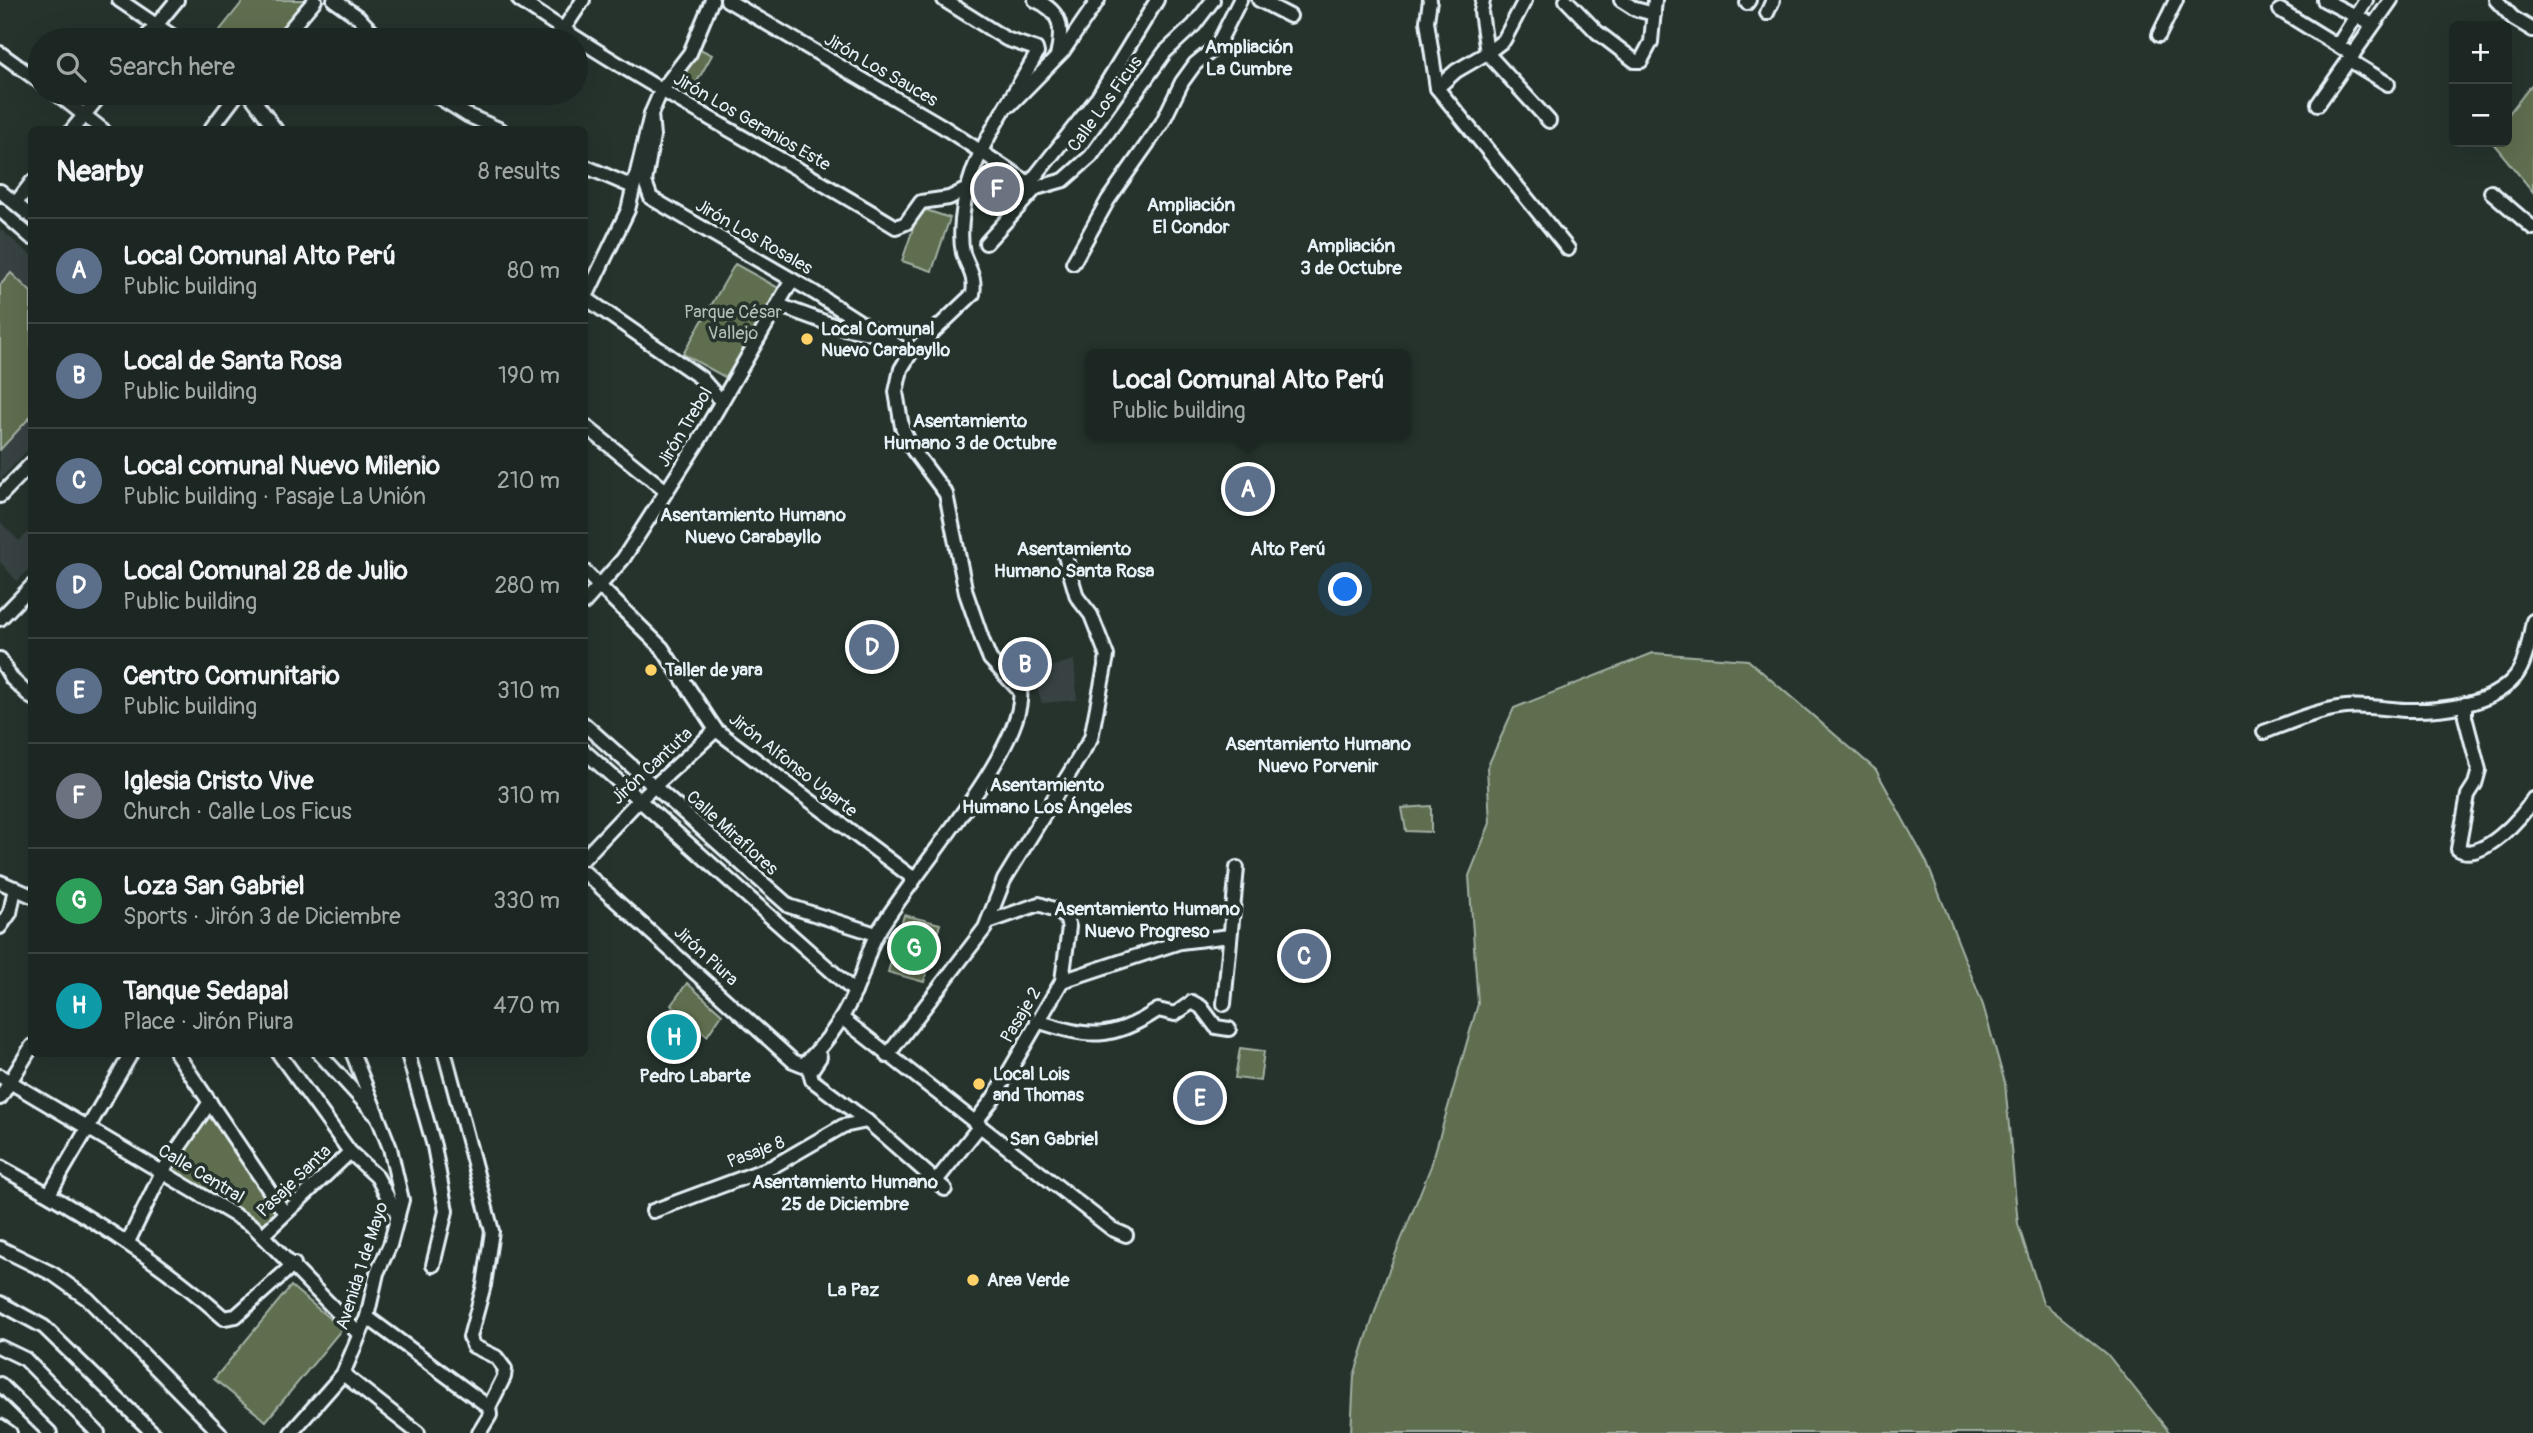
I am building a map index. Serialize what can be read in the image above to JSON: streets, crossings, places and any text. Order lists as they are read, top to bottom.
{
  "streets": {
    "street": [
      "Jirón Los Sauces",
      "Calle Los Ficus",
      "Jirón Los Geranios Este",
      "Jirón Los Rosales",
      "Jirón Trebol",
      "Jirón Alfonso Ugarte",
      "Jirón Cantuta",
      "Calle Miraflores",
      "Jirón Piura",
      "Pasaje 2",
      "Pasaje 8",
      "Calle Central",
      "Pasaje Santa",
      "Avenida 1 de Mayo"
    ]
  },
  "crossings": [
    ["Jirón Los Sauces", "Calle Los Ficus"],
    ["Jirón Los Rosales", "Jirón Trebol"],
    ["Jirón Trebol", "Jirón Alfonso Ugarte"],
    ["Jirón Alfonso Ugarte", "Jirón Cantuta"],
    ["Jirón Cantuta", "Calle Miraflores"],
    ["Pasaje 2", "Pasaje 8"],
    ["Calle Central", "Pasaje Santa"],
    ["Calle Central", "Avenida 1 de Mayo"]
  ],
  "districts": [
    "Ampliación La Cumbre",
    "Ampliación El Condor",
    "Ampliación 3 de Octubre",
    "Asentamiento Humano 3 de Octubre",
    "Asentamiento Humano Nuevo Carabayllo",
    "Asentamiento Humano Santa Rosa",
    "Alto Perú",
    "Asentamiento Humano Nuevo Porvenir",
    "Asentamiento Humano Los Ángeles",
    "Asentamiento Humano Nuevo Progreso",
    "Pedro Labarte",
    "San Gabriel",
    "Asentamiento Humano 25 de Diciembre",
    "La Paz"
  ],
  "parks": ["Parque César Vallejo"],
  "places": [
    "Local Comunal Nuevo Carabayllo",
    "Taller de yara",
    "Local Lois and Thomas",
    "Area Verde"
  ],
  "page": {
    "map_buttons": ["+", "−"],
    "search": "Search here",
    "heading": ["Nearby", "8 results"],
    "pins": [
      "F",
      "A",
      "D",
      "B",
      "G",
      "C",
      "H",
      "E"
    ],
    "list": [
      {
        "mark": "A",
        "name": "Local Comunal Alto Perú",
        "note": "Public building",
        "value": "80 m"
      },
      {
        "mark": "B",
        "name": "Local de Santa Rosa",
        "note": "Public building",
        "value": "190 m"
      },
      {
        "mark": "C",
        "name": "Local comunal Nuevo Milenio",
        "note": "Public building · Pasaje La Unión",
        "value": "210 m"
      },
      {
        "mark": "D",
        "name": "Local Comunal 28 de Julio",
        "note": "Public building",
        "value": "280 m"
      },
      {
        "mark": "E",
        "name": "Centro Comunitario",
        "note": "Public building",
        "value": "310 m"
      },
      {
        "mark": "F",
        "name": "Iglesia Cristo Vive",
        "note": "Church · Calle Los Ficus",
        "value": "310 m"
      },
      {
        "mark": "G",
        "name": "Loza San Gabriel",
        "note": "Sports · Jirón 3 de Diciembre",
        "value": "330 m"
      },
      {
        "mark": "H",
        "name": "Tanque Sedapal",
        "note": "Place · Jirón Piura",
        "value": "470 m"
      }
    ],
    "popup": ["Local Comunal Alto Perú", "Public building"]
  }
}
